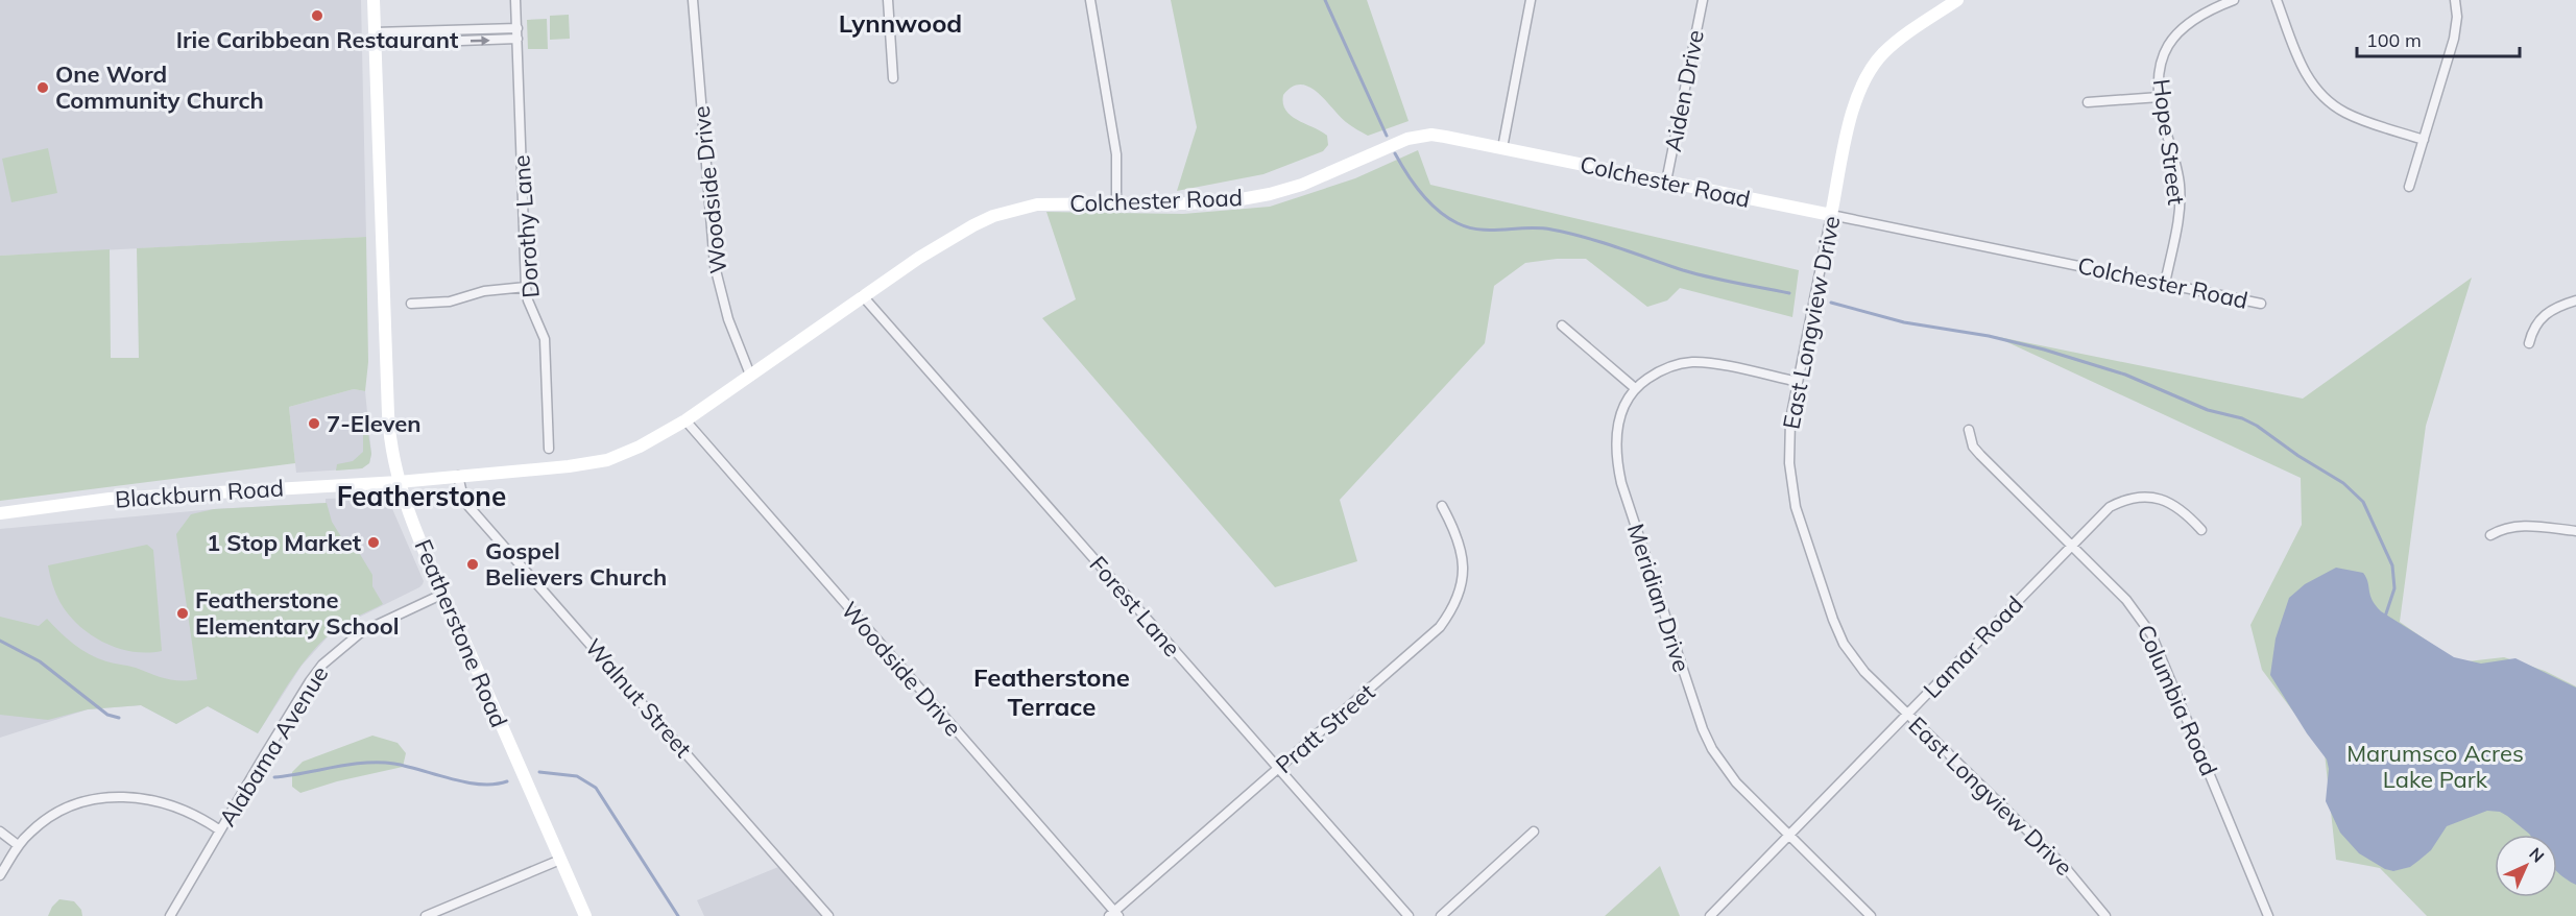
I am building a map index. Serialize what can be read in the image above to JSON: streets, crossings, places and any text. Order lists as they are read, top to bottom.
{
  "streets": {
    "street": [
      "Aiden Drive",
      "Hope Street",
      "Colchester Road",
      "Woodside Drive",
      "Dorothy Lane",
      "East Longview Drive",
      "Blackburn Road",
      "Meridian Drive",
      "Forest Lane",
      "Featherstone Road",
      "Lamar Road",
      "Walnut Street",
      "Columbia Road",
      "Pratt Street",
      "Alabama Avenue"
    ]
  },
  "crossings": [
    ["Aiden Drive", "Colchester Road"],
    ["Hope Street", "Colchester Road"],
    ["Colchester Road", "Woodside Drive"],
    ["Colchester Road", "East Longview Drive"],
    ["Colchester Road", "Blackburn Road"],
    ["Colchester Road", "Forest Lane"],
    ["Colchester Road", "Featherstone Road"],
    ["Colchester Road", "Walnut Street"],
    ["Woodside Drive", "Pratt Street"],
    ["East Longview Drive", "Meridian Drive"],
    ["East Longview Drive", "Lamar Road"],
    ["Blackburn Road", "Featherstone Road"],
    ["Meridian Drive", "Lamar Road"],
    ["Forest Lane", "Pratt Street"],
    ["Featherstone Road", "Alabama Avenue"],
    ["Lamar Road", "Columbia Road"]
  ],
  "districts": ["Lynnwood", "Featherstone", "Featherstone Terrace"],
  "parks": ["Marumsco Acres Lake Park"],
  "places": [
    "Irie Caribbean Restaurant",
    "One Word Community Church",
    "7-Eleven",
    "1 Stop Market",
    "Gospel Believers Church",
    "Featherstone Elementary School"
  ],
  "scale_bar": "100 m",
  "north": "top right"
}
